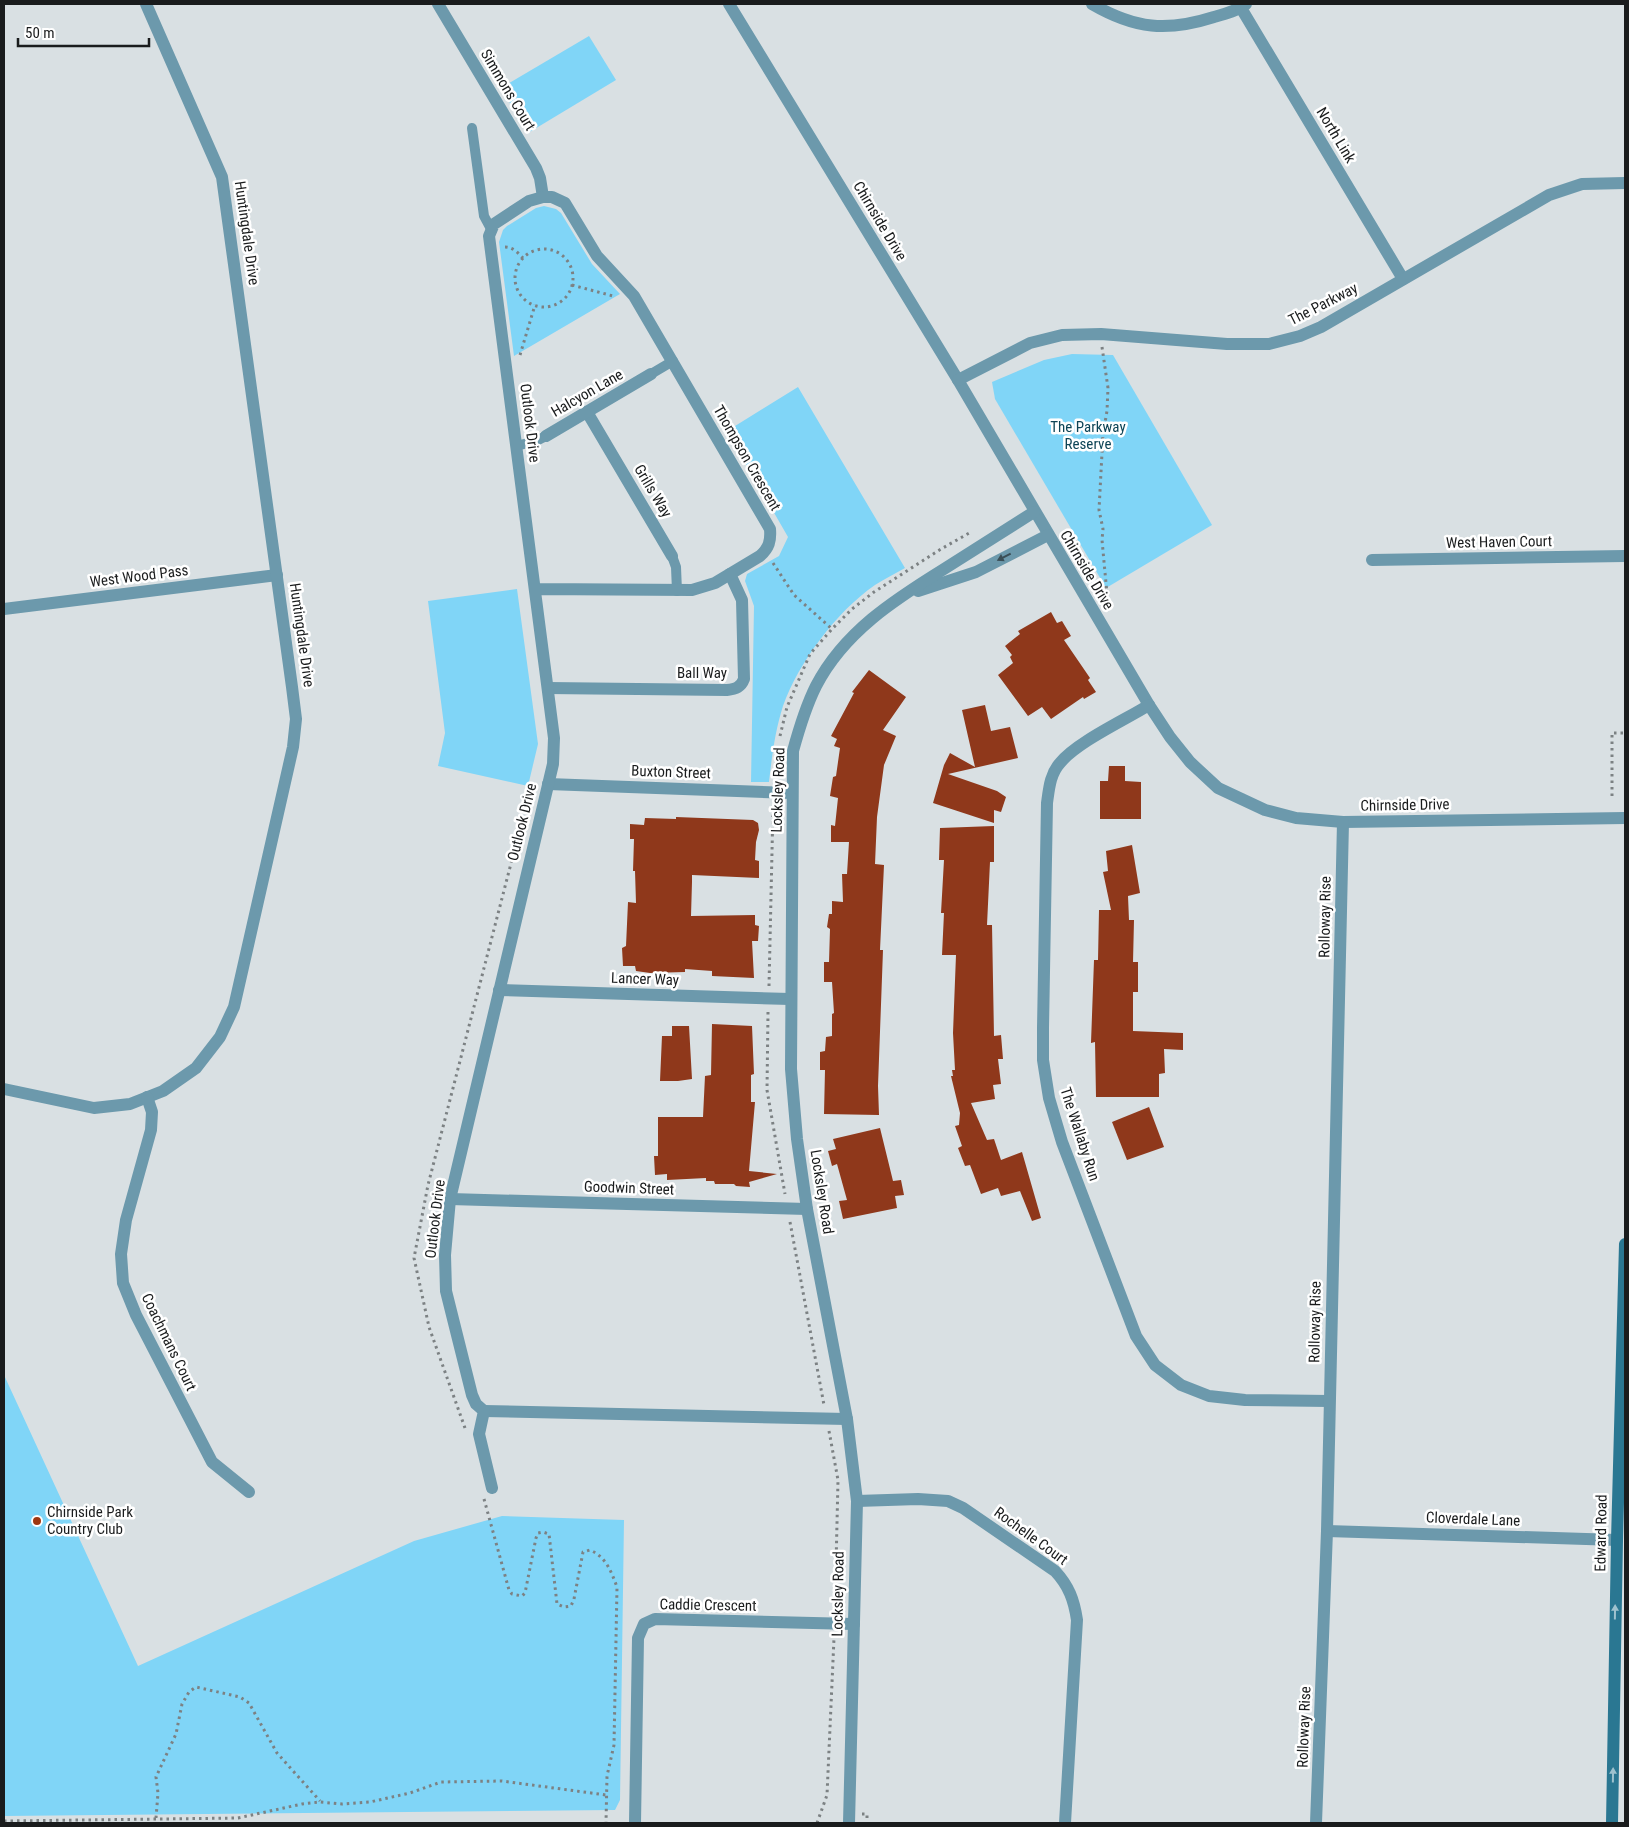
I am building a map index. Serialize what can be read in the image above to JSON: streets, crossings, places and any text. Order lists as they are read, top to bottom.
{
  "streets": {
    "main road": ["Edward Road"],
    "street": [
      "Simmons Court",
      "North Link",
      "Chirnside Drive",
      "Huntingdale Drive",
      "The Parkway",
      "Halcyon Lane",
      "Outlook Drive",
      "Thompson Crescent",
      "Grills Way",
      "West Haven Court",
      "West Wood Pass",
      "Ball Way",
      "Buxton Street",
      "Locksley Road",
      "Rolloway Rise",
      "Lancer Way",
      "The Wallaby Run",
      "Goodwin Street",
      "Coachmans Court",
      "Cloverdale Lane",
      "Rochelle Court",
      "Caddie Crescent"
    ]
  },
  "crossings": [
    ["Simmons Court", "Thompson Crescent"],
    ["North Link", "The Parkway"],
    ["Chirnside Drive", "The Parkway"],
    ["Chirnside Drive", "Locksley Road"],
    ["Chirnside Drive", "Rolloway Rise"],
    ["Chirnside Drive", "The Wallaby Run"],
    ["Huntingdale Drive", "West Wood Pass"],
    ["Huntingdale Drive", "Coachmans Court"],
    ["Halcyon Lane", "Outlook Drive"],
    ["Halcyon Lane", "Thompson Crescent"],
    ["Halcyon Lane", "Grills Way"],
    ["Outlook Drive", "Ball Way"],
    ["Outlook Drive", "Buxton Street"],
    ["Outlook Drive", "Lancer Way"],
    ["Outlook Drive", "Goodwin Street"],
    ["Buxton Street", "Locksley Road"],
    ["Locksley Road", "Lancer Way"],
    ["Locksley Road", "Goodwin Street"],
    ["Locksley Road", "Rochelle Court"],
    ["Locksley Road", "Caddie Crescent"],
    ["Rolloway Rise", "The Wallaby Run"],
    ["Rolloway Rise", "Cloverdale Lane"],
    ["Cloverdale Lane", "Edward Road"]
  ],
  "one_way": ["Edward Road"],
  "parks": ["The Parkway Reserve"],
  "places": ["Chirnside Park Country Club"],
  "scale_bar": "50 m"
}
